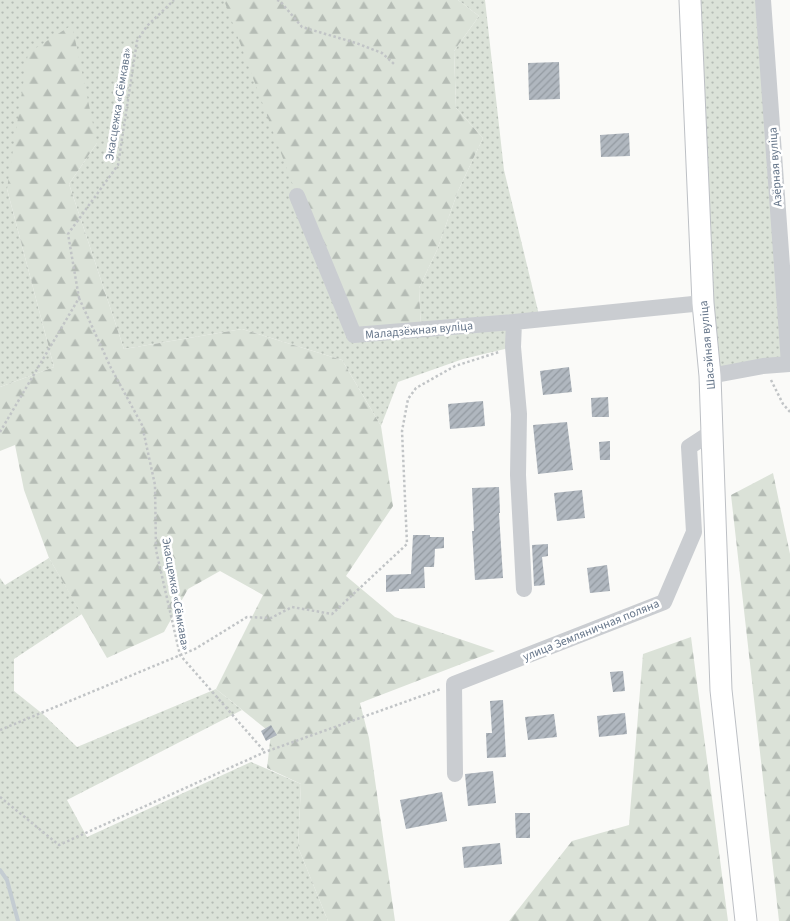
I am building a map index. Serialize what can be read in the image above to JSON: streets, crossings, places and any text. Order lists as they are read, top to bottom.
{
  "streets": {
    "main road": ["Шасэйная вуліца"],
    "street": ["Азёрная вуліца", "Маладзёжная вуліца", "улица Земляничная поляна"],
    "path": ["Экасцежка «Сёмкава»"]
  },
  "crossings": [
    ["Маладзёжная вуліца", "Шасэйная вуліца"],
    ["Шасэйная вуліца", "улица Земляничная поляна"]
  ]
}
